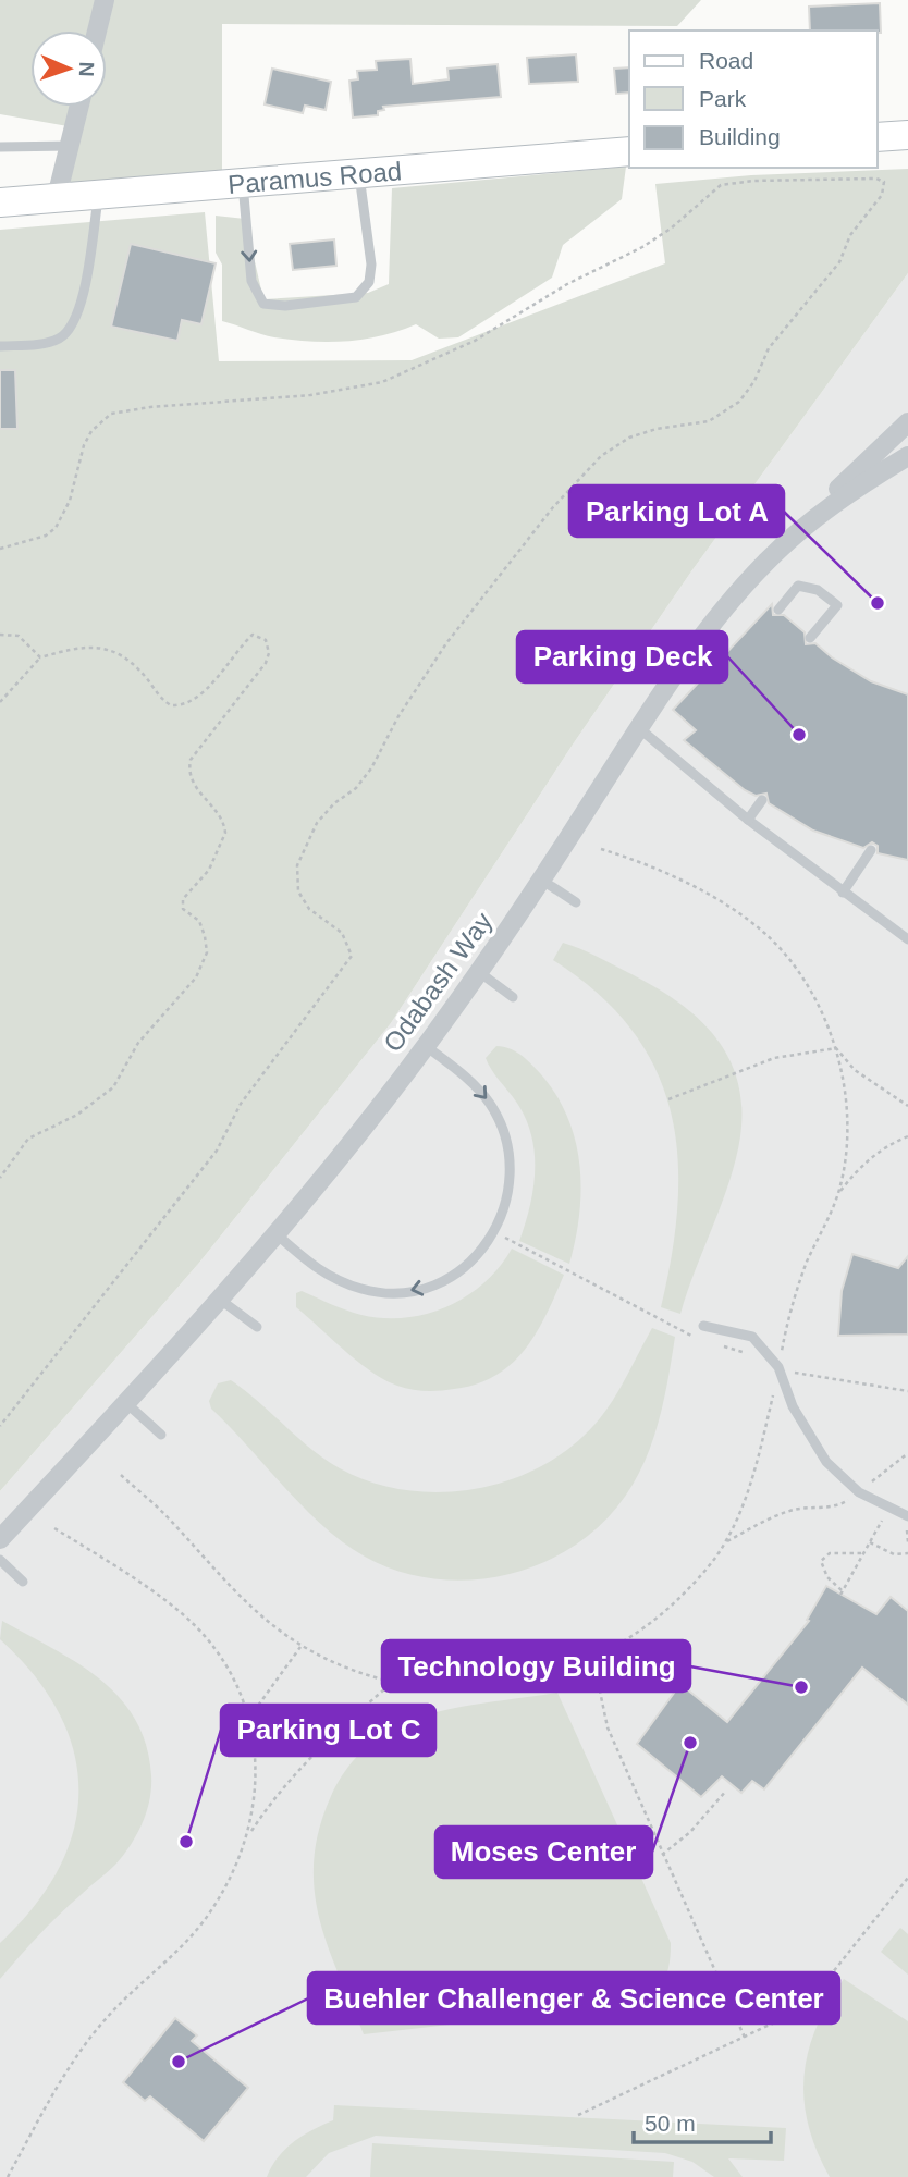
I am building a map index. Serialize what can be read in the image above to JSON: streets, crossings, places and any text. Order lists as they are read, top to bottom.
{
  "streets": {
    "main road": ["Paramus Road"],
    "street": ["Odabash Way"]
  },
  "places": [
    "Parking Lot A",
    "Parking Deck",
    "Technology Building",
    "Moses Center",
    "Parking Lot C",
    "Buehler Challenger & Science Center"
  ],
  "legend": ["Road", "Park", "Building"],
  "scale_bar": "50 m",
  "north": "right"
}
